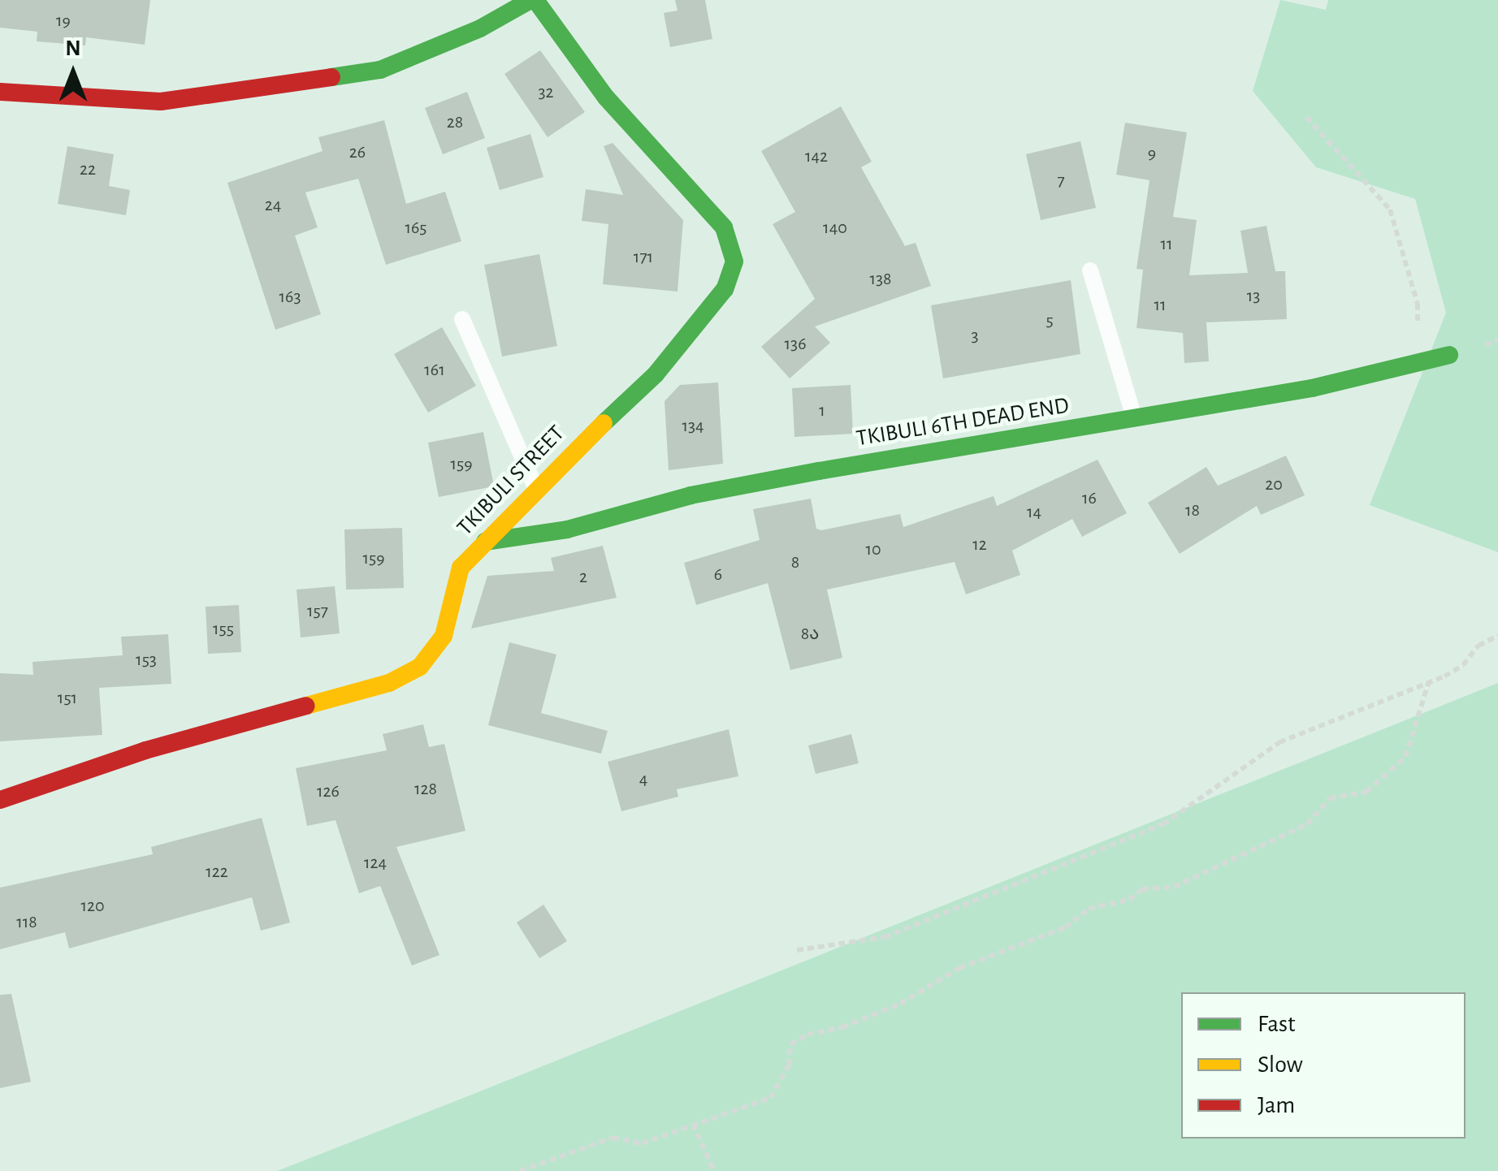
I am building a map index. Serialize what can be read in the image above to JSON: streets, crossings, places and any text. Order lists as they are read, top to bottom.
{
  "streets": {
    "street": ["TKIBULI 6TH DEAD END", "TKIBULI STREET"]
  },
  "crossings": [
    ["TKIBULI 6TH DEAD END", "TKIBULI STREET"]
  ],
  "house_numbers": [
    "19",
    "32",
    "28",
    "26",
    "9",
    "142",
    "22",
    "7",
    "24",
    "165",
    "140",
    "11",
    "171",
    "138",
    "13",
    "163",
    "11",
    "5",
    "3",
    "136",
    "161",
    "1",
    "134",
    "159",
    "20",
    "16",
    "18",
    "14",
    "12",
    "10",
    "159",
    "8",
    "6",
    "2",
    "157",
    "155",
    "8ა",
    "153",
    "151",
    "4",
    "128",
    "126",
    "124",
    "122",
    "120",
    "118"
  ],
  "legend": ["Fast", "Slow", "Jam"],
  "north": "top"
}
